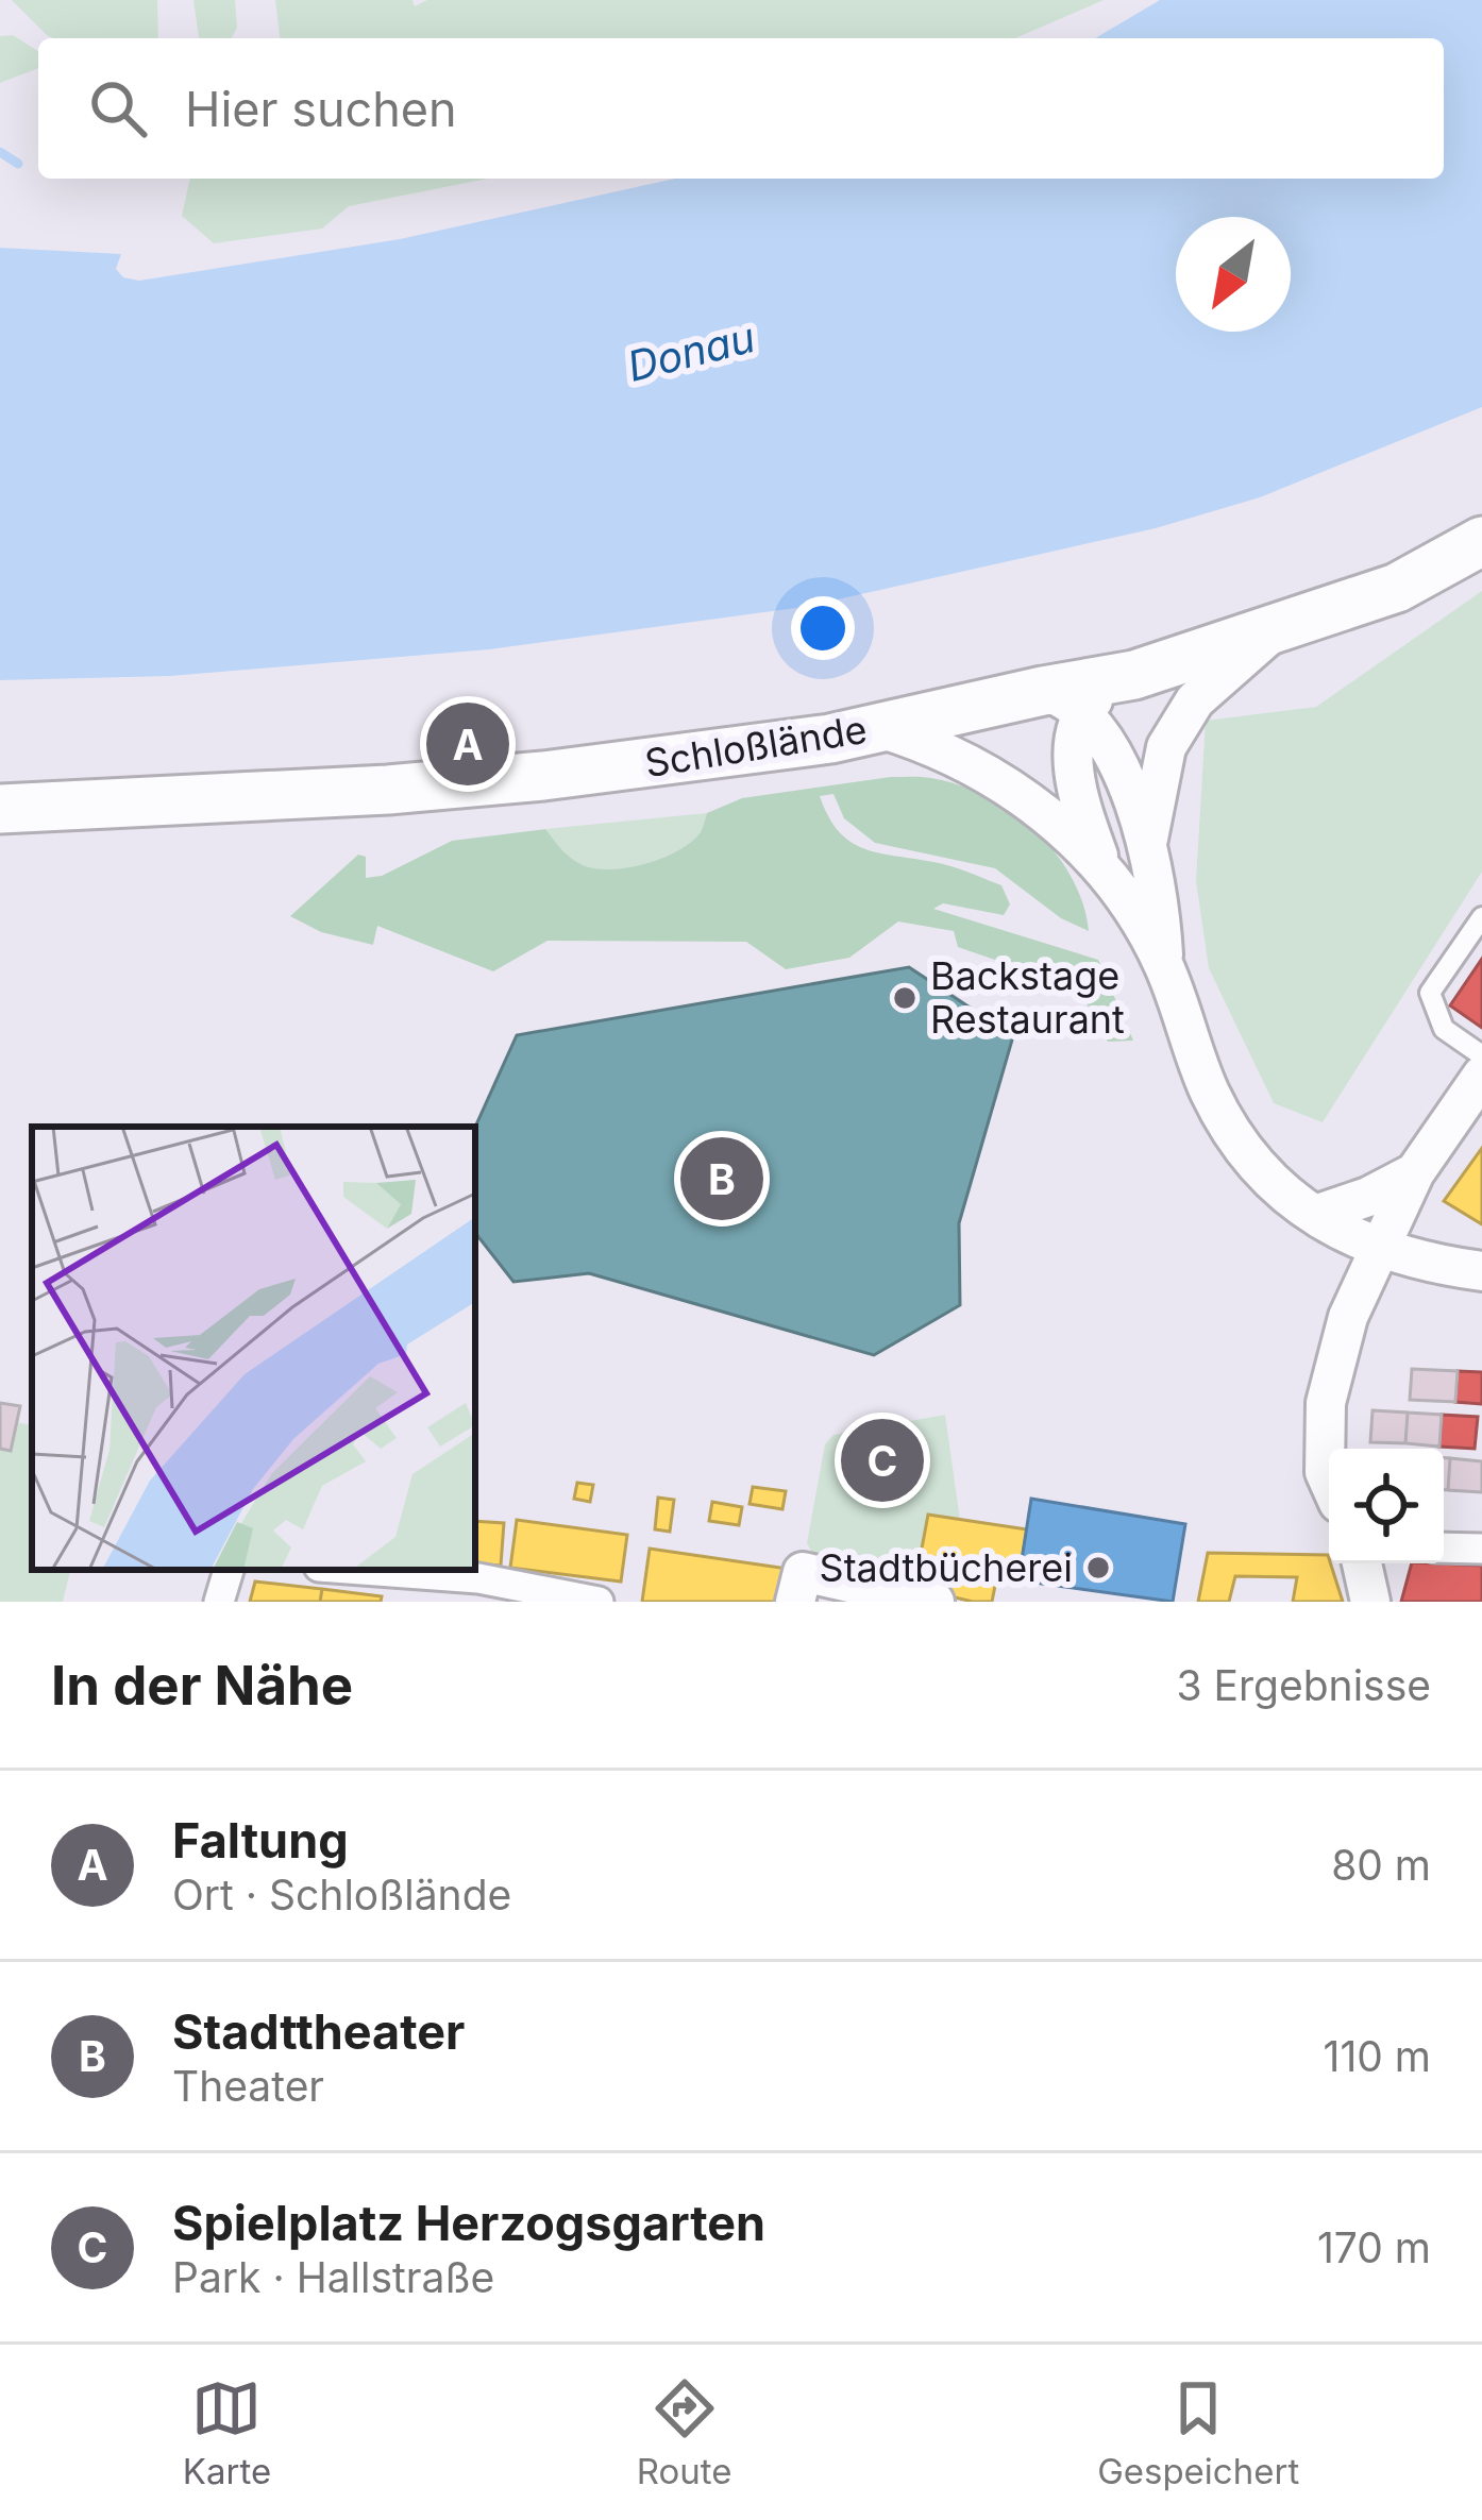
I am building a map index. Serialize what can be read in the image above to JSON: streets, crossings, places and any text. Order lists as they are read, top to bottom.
{
  "streets": {
    "street": ["Schloßlände"]
  },
  "water": ["Donau"],
  "places": ["Backstage Restaurant", "Stadtbücherei"],
  "north": "bottom left",
  "page": {
    "search": "Hier suchen",
    "pins": ["A", "B", "C"],
    "heading": ["In der Nähe", "3 Ergebnisse"],
    "list": [
      {
        "mark": "A",
        "name": "Faltung",
        "note": "Ort · Schloßlände",
        "value": "80 m"
      },
      {
        "mark": "B",
        "name": "Stadttheater",
        "note": "Theater",
        "value": "110 m"
      },
      {
        "mark": "C",
        "name": "Spielplatz Herzogsgarten",
        "note": "Park · Hallstraße",
        "value": "170 m"
      }
    ],
    "nav": ["Karte", "Route", "Gespeichert"]
  }
}
